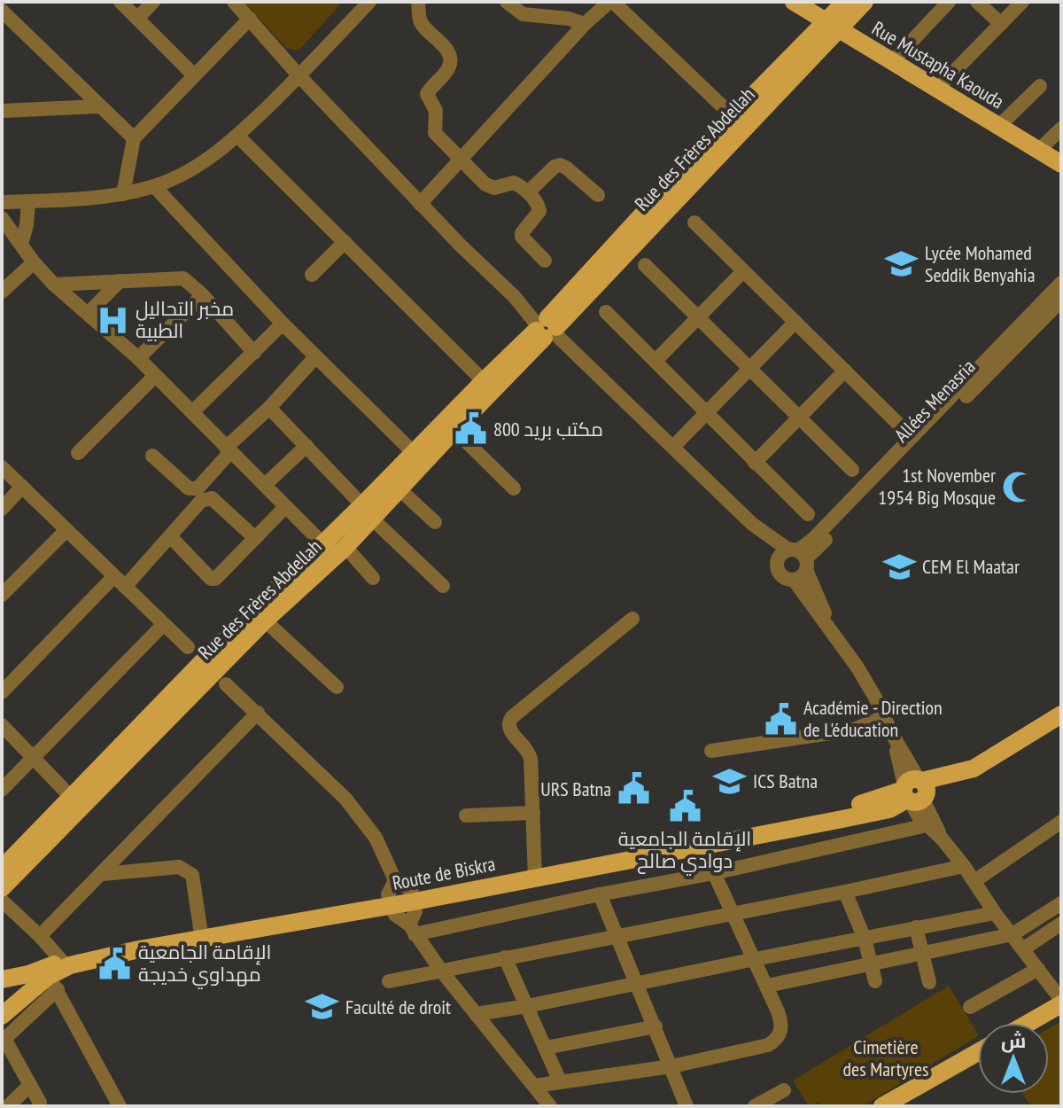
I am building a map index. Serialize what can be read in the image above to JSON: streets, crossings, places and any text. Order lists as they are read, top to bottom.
{
  "streets": {
    "main road": ["Rue Mustapha Kaouda", "Rue des Frères Abdellah", "Route de Biskra"],
    "street": ["Allées Menasria"]
  },
  "crossings": [
    ["Rue Mustapha Kaouda", "Rue des Frères Abdellah"]
  ],
  "parks": ["Cimetière des Martyres"],
  "places": {
    "school or university": [
      "Lycée Mohamed Seddik Benyahia",
      "CEM El Maatar",
      "ICS Batna",
      "Faculté de droit"
    ],
    "hospital": ["مخبر التحاليل الطبية"],
    "public building": [
      "مكتب بريد 800",
      "Académie - Direction de L'éducation",
      "URS Batna",
      "الإقامة الجامعية دوادي صالح",
      "الإقامة الجامعية مهداوي خديجة"
    ],
    "mosque": ["1st November 1954 Big Mosque"]
  },
  "north": "top"
}
